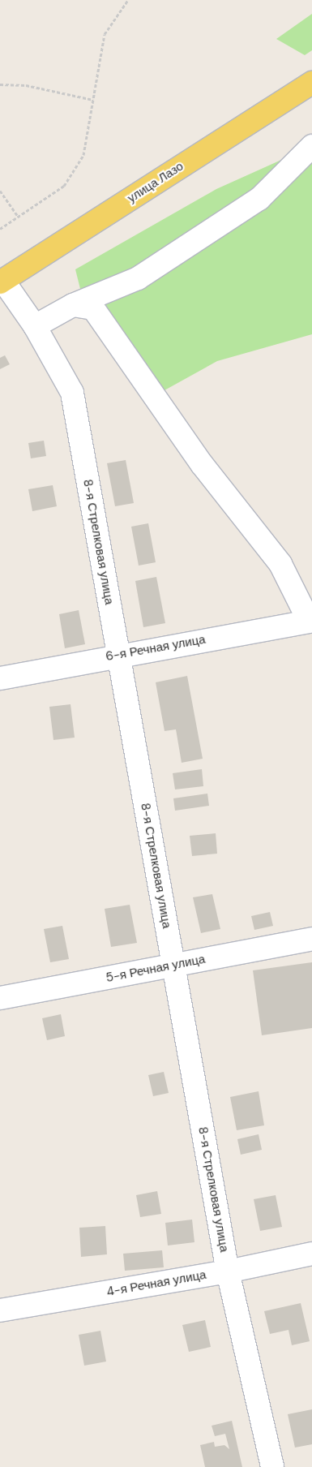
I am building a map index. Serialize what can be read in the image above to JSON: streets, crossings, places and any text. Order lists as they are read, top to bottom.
{
  "streets": {
    "main road": ["улица Лазо"],
    "street": [
      "8-я Стрелковая улица",
      "6-я Речная улица",
      "5-я Речная улица",
      "4-я Речная улица"
    ]
  },
  "crossings": [
    ["улица Лазо", "8-я Стрелковая улица"],
    ["8-я Стрелковая улица", "6-я Речная улица"],
    ["8-я Стрелковая улица", "5-я Речная улица"],
    ["8-я Стрелковая улица", "4-я Речная улица"]
  ]
}
